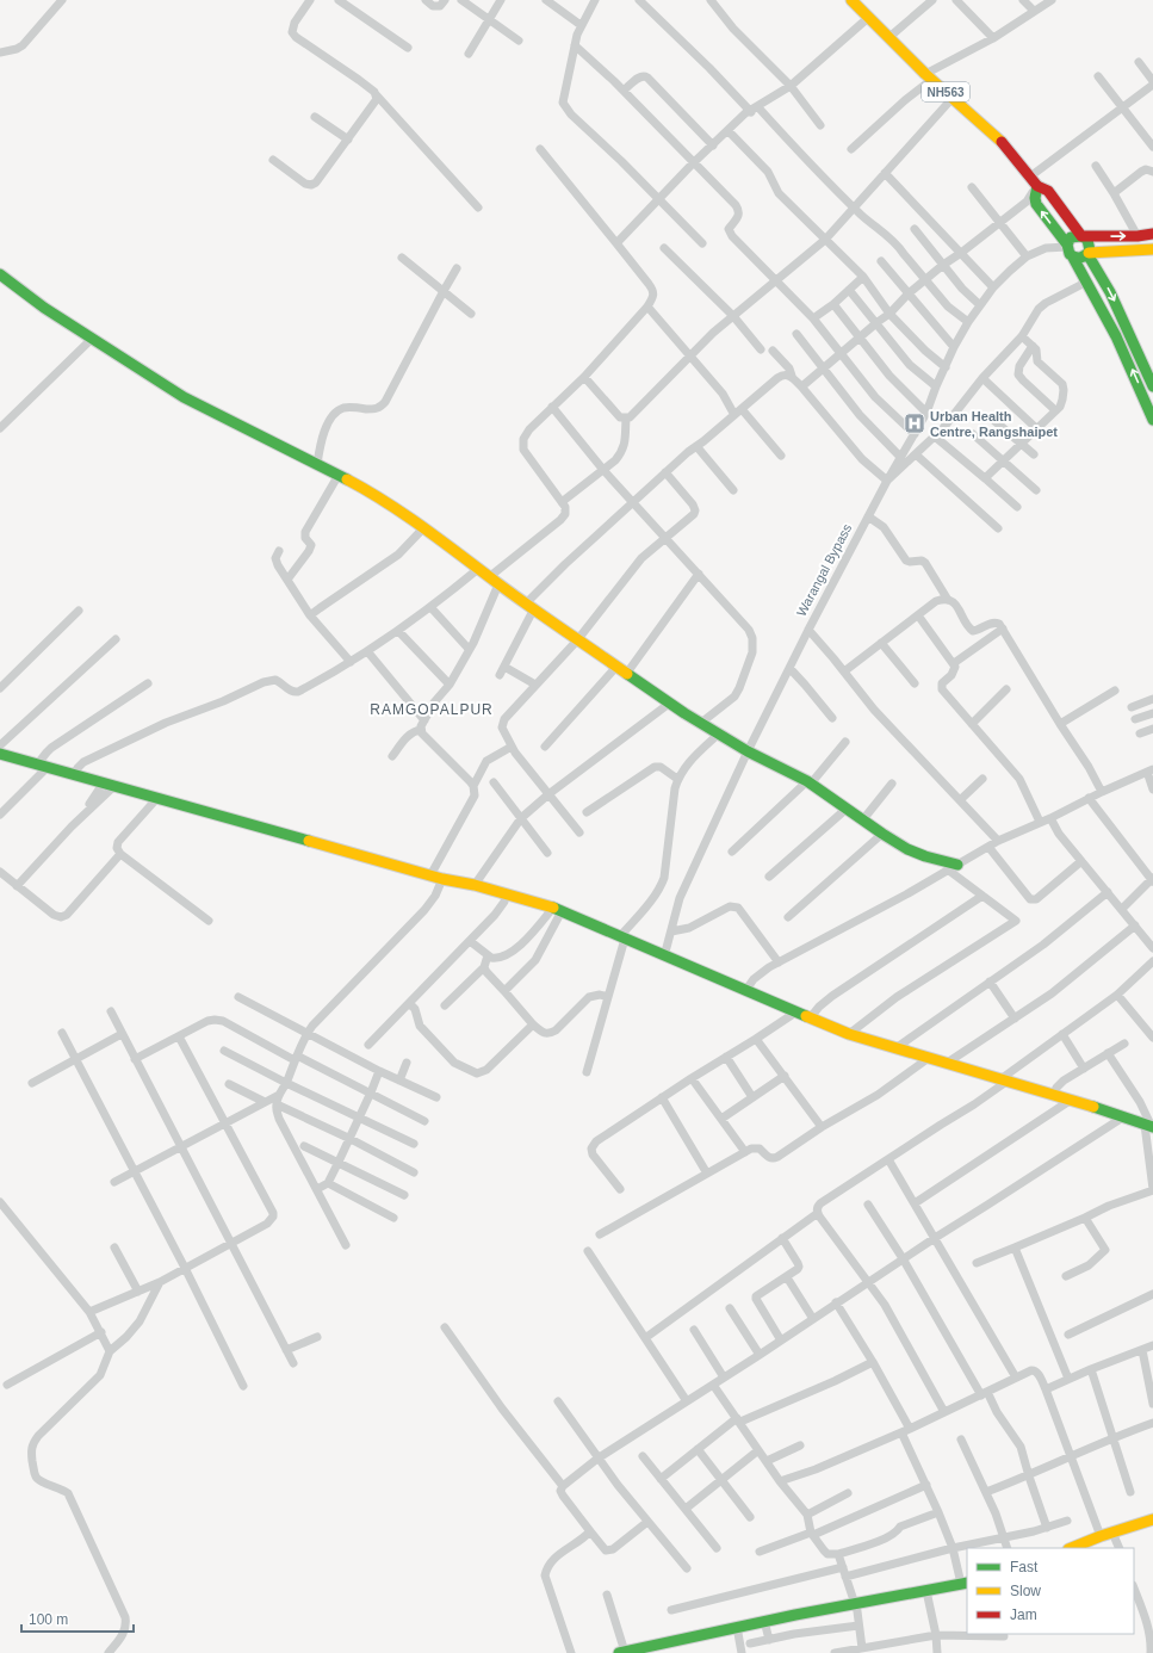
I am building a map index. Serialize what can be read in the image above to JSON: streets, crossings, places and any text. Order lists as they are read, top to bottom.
{
  "streets": {
    "main road": ["NH563"],
    "street": ["Warangal Bypass"]
  },
  "crossings": [
    ["NH563", "Warangal Bypass"]
  ],
  "districts": ["RAMGOPALPUR"],
  "places": {
    "hospital": ["Urban Health Centre, Rangshaipet"]
  },
  "legend": ["Fast", "Slow", "Jam"],
  "scale_bar": "100 m"
}
